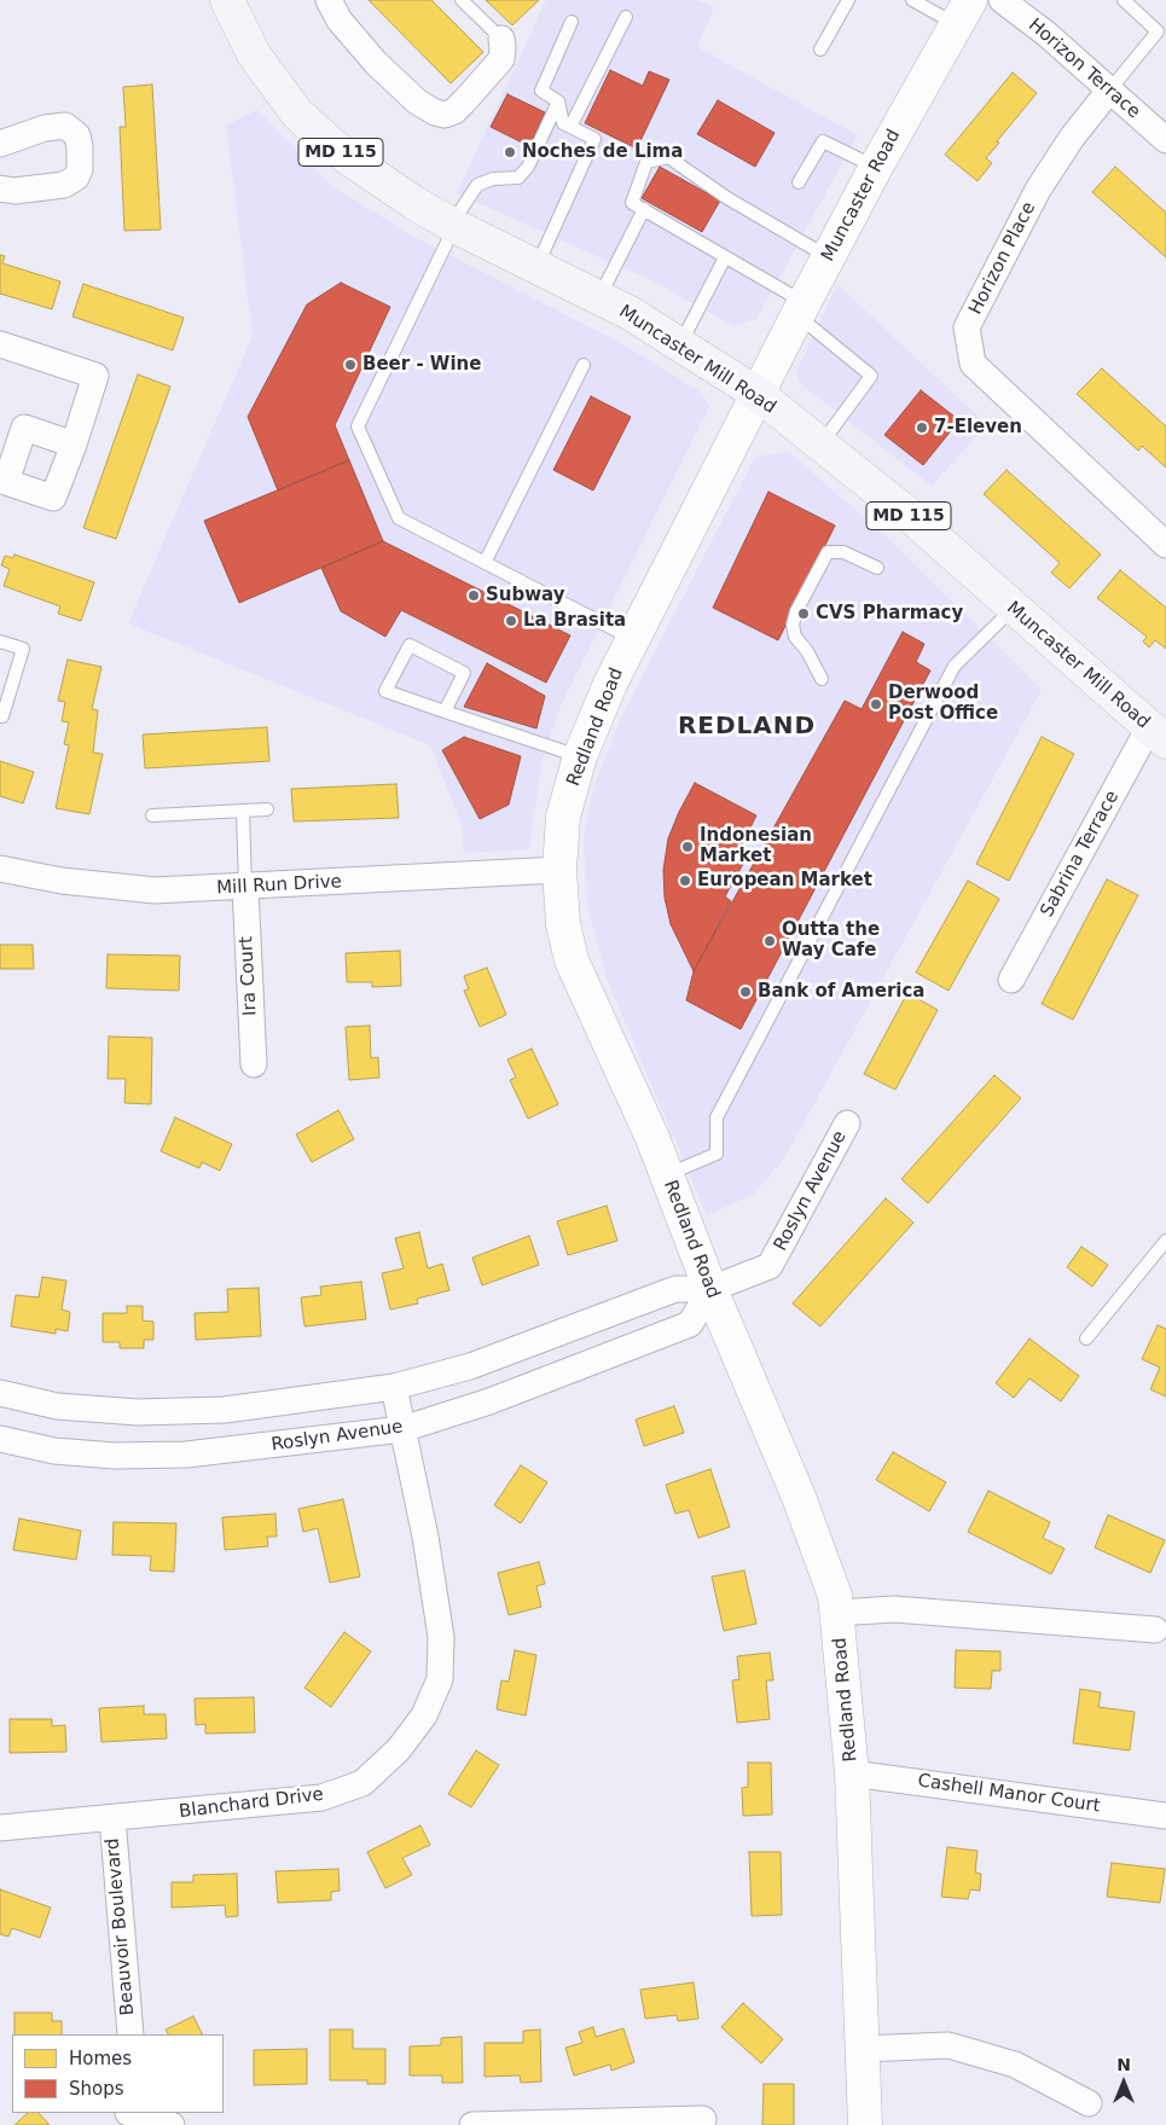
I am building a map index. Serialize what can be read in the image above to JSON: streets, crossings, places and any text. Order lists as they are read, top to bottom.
{
  "streets": {
    "main road": [
      "MD 115",
      "Muncaster Road",
      "Muncaster Mill Road",
      "Redland Road"
    ],
    "street": [
      "Horizon Terrace",
      "Horizon Place",
      "Sabrina Terrace",
      "Mill Run Drive",
      "Ira Court",
      "Roslyn Avenue",
      "Cashell Manor Court",
      "Blanchard Drive",
      "Beauvoir Boulevard"
    ]
  },
  "crossings": [
    ["Horizon Terrace", "Horizon Place"],
    ["Muncaster Road", "Muncaster Mill Road"],
    ["Muncaster Road", "Redland Road"],
    ["Muncaster Mill Road", "Redland Road"],
    ["Muncaster Mill Road", "Sabrina Terrace"],
    ["Redland Road", "Mill Run Drive"],
    ["Redland Road", "Roslyn Avenue"],
    ["Redland Road", "Cashell Manor Court"],
    ["Mill Run Drive", "Ira Court"],
    ["Roslyn Avenue", "Blanchard Drive"],
    ["Blanchard Drive", "Beauvoir Boulevard"]
  ],
  "districts": ["REDLAND"],
  "places": [
    "Noches de Lima",
    "Beer - Wine",
    "7-Eleven",
    "Subway",
    "CVS Pharmacy",
    "La Brasita",
    "Derwood Post Office",
    "Indonesian Market",
    "European Market",
    "Outta the Way Cafe",
    "Bank of America"
  ],
  "legend": ["Homes", "Shops"],
  "north": "top"
}
